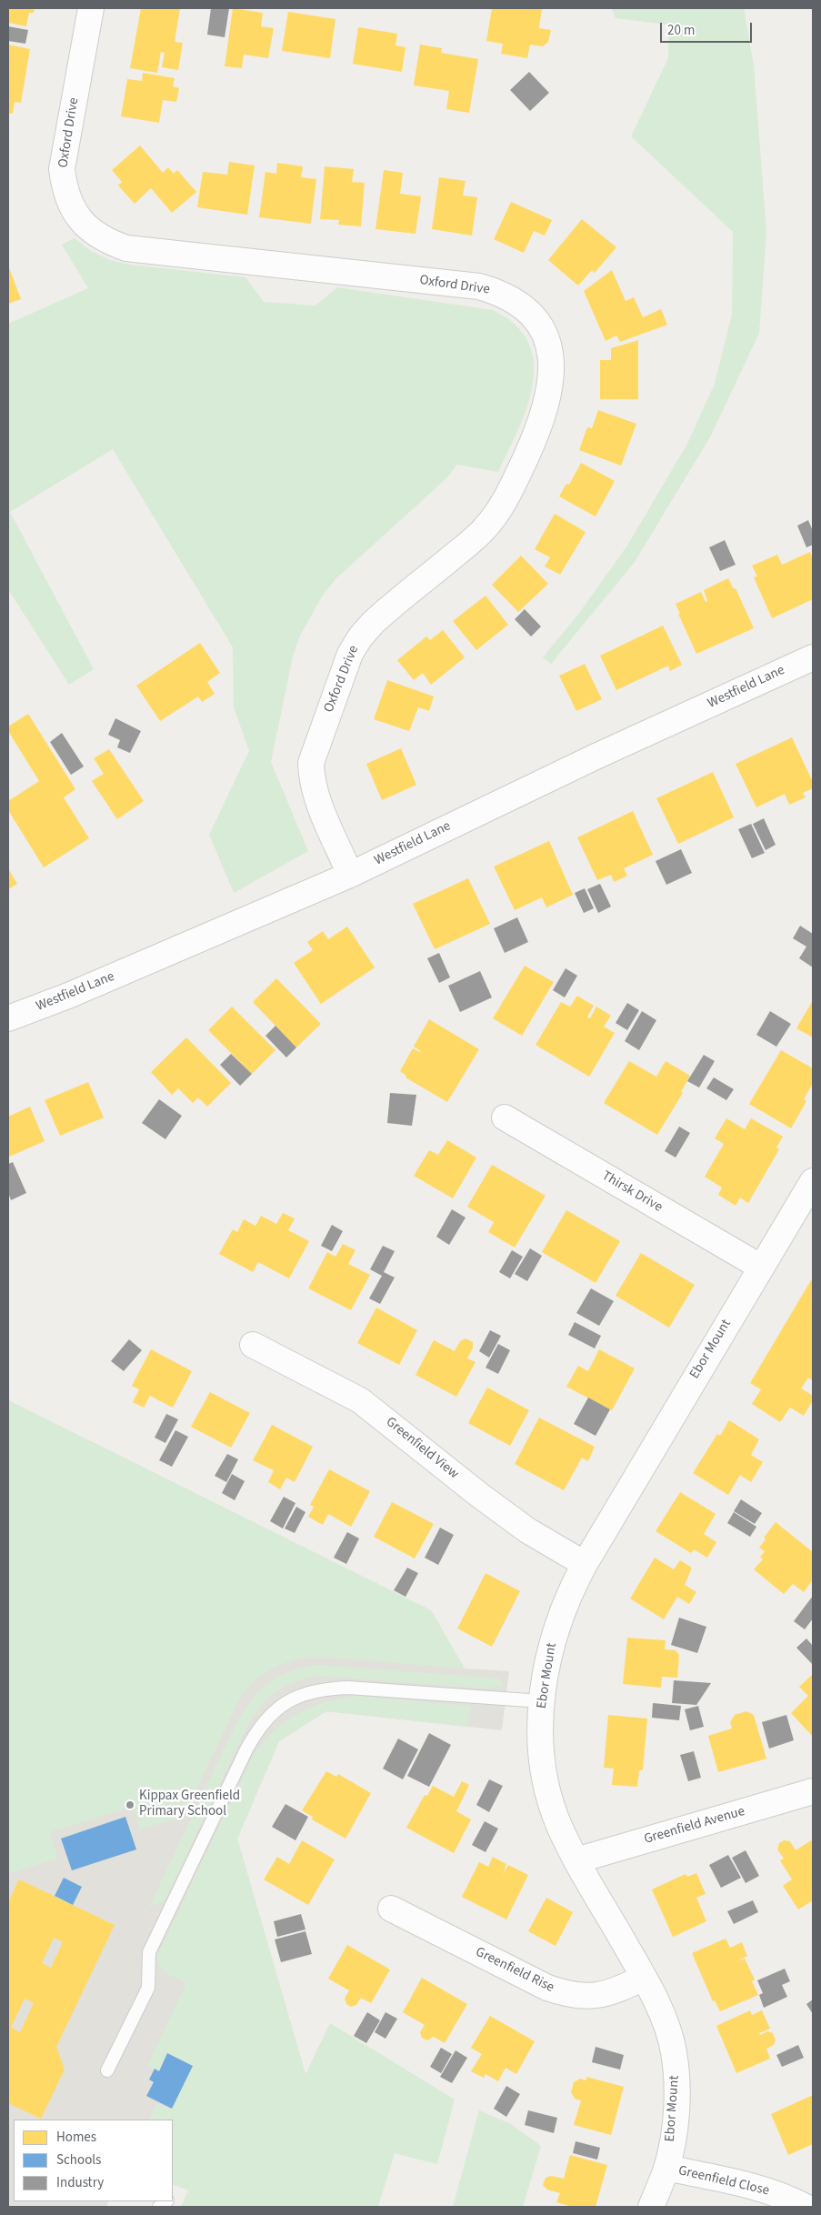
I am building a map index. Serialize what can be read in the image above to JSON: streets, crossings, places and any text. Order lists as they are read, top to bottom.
{
  "streets": {
    "street": [
      "Oxford Drive",
      "Westfield Lane",
      "Thirsk Drive",
      "Ebor Mount",
      "Greenfield View",
      "Greenfield Avenue",
      "Greenfield Rise",
      "Greenfield Close"
    ]
  },
  "crossings": [
    ["Oxford Drive", "Westfield Lane"],
    ["Thirsk Drive", "Ebor Mount"],
    ["Ebor Mount", "Greenfield View"],
    ["Ebor Mount", "Greenfield Avenue"],
    ["Ebor Mount", "Greenfield Rise"],
    ["Ebor Mount", "Greenfield Close"]
  ],
  "places": ["Kippax Greenfield Primary School"],
  "legend": ["Homes", "Schools", "Industry"],
  "scale_bar": "20 m"
}
